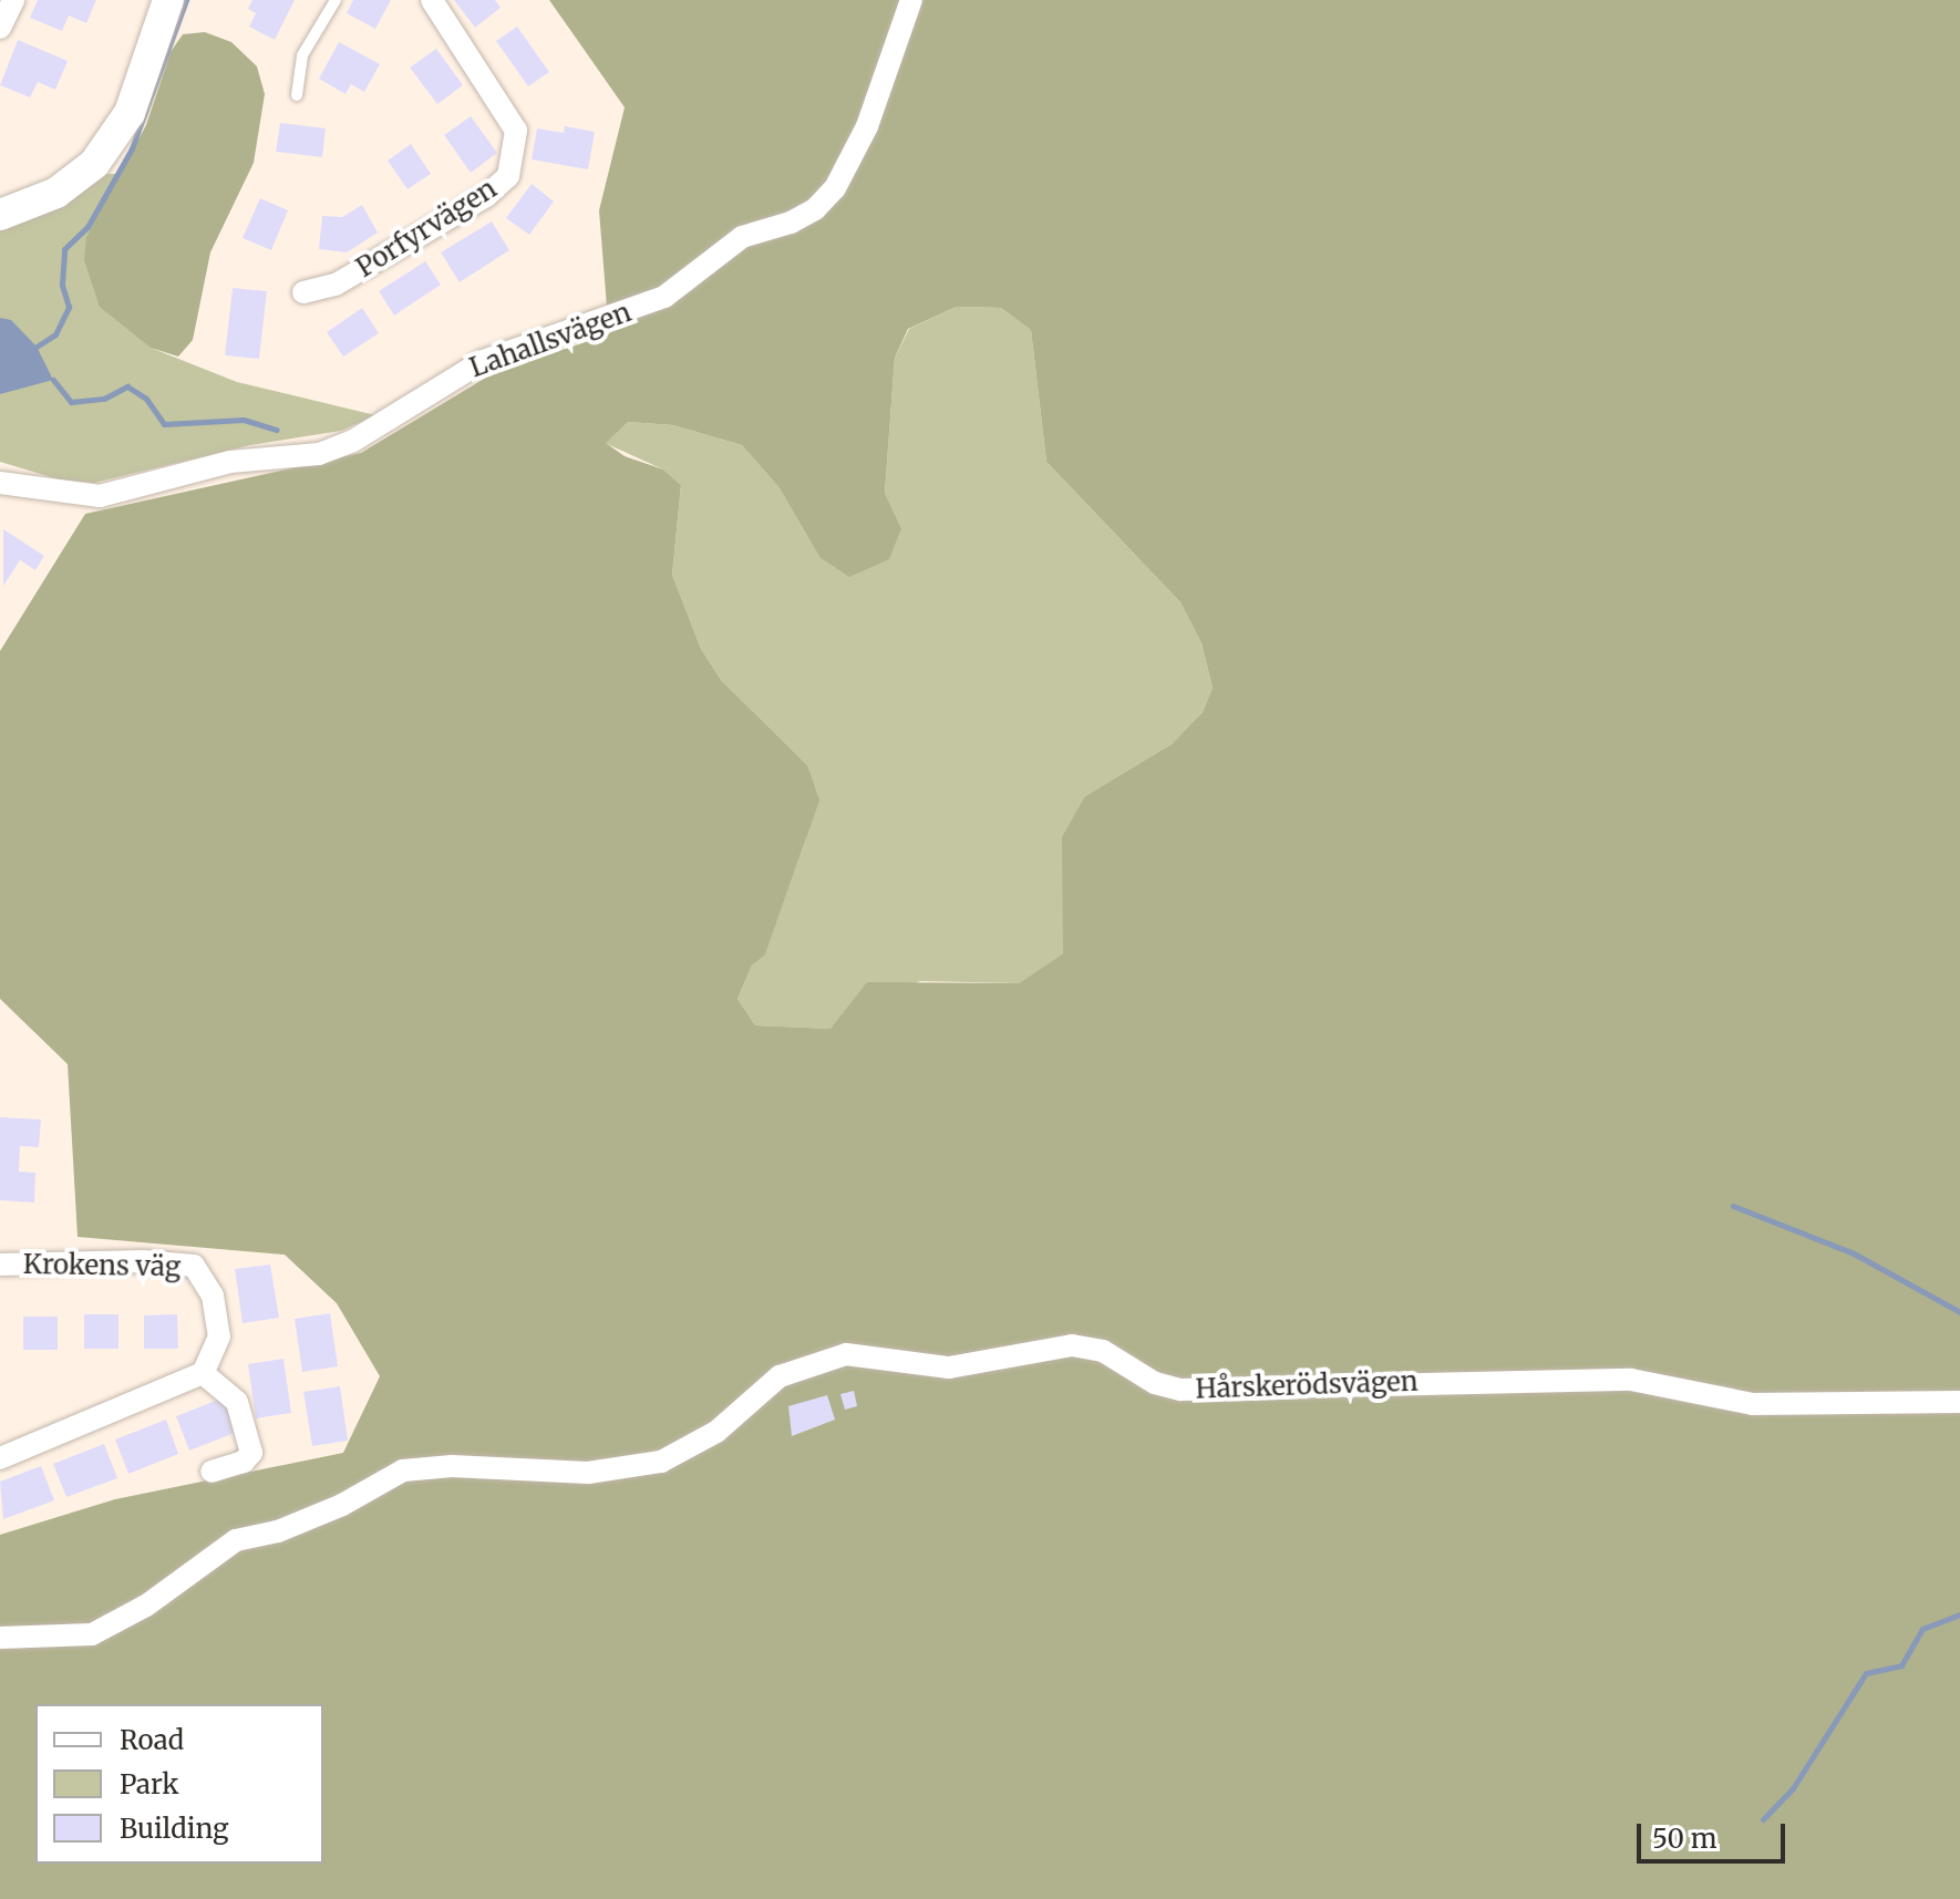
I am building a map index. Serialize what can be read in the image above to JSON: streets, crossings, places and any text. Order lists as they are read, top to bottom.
{
  "streets": {
    "street": [
      "Porfyrvägen",
      "Lahallsvägen",
      "Krokens väg",
      "Hårskerödsvägen"
    ]
  },
  "legend": ["Road", "Park", "Building"],
  "scale_bar": "50 m"
}
